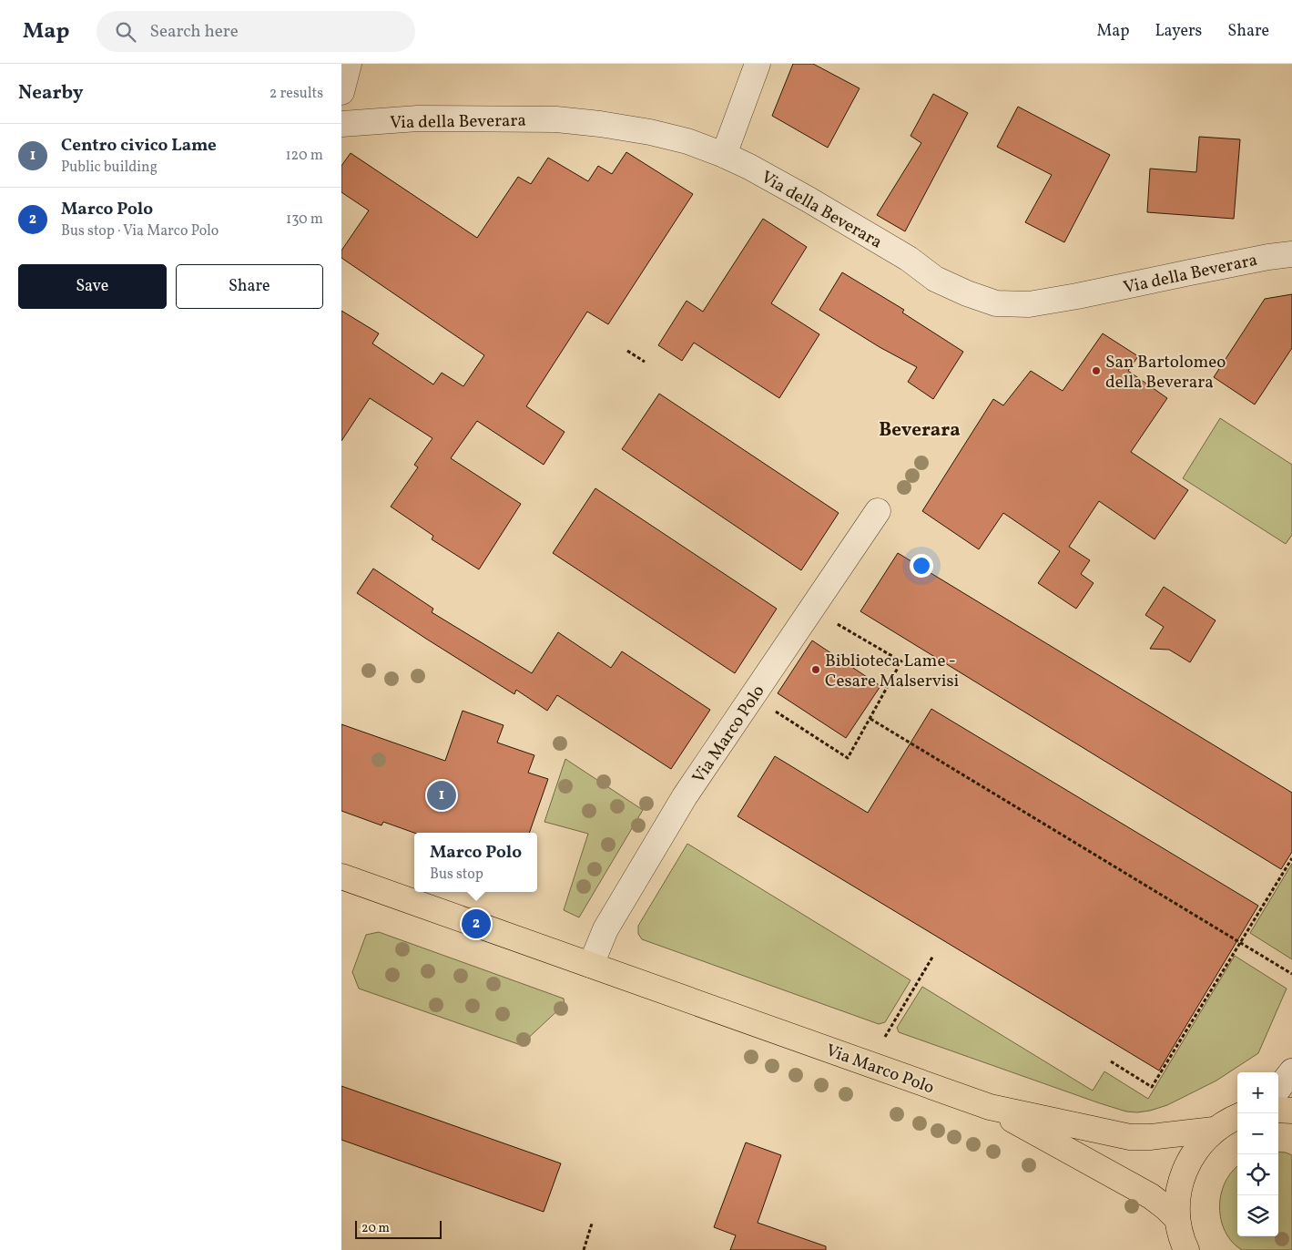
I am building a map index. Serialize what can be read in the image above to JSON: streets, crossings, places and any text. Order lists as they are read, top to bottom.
{
  "streets": {
    "main road": ["Via Marco Polo"],
    "street": ["Via della Beverara"]
  },
  "districts": ["Beverara"],
  "places": ["San Bartolomeo della Beverara", "Biblioteca Lame - Cesare Malservisi"],
  "scale_bar": "20 m",
  "page": {
    "header": "Map",
    "search": "Search here",
    "nav": ["Map", "Layers", "Share"],
    "heading": ["Nearby", "2 results"],
    "list": [
      {
        "mark": "1",
        "name": "Centro civico Lame",
        "note": "Public building",
        "value": "120 m"
      },
      {
        "mark": "2",
        "name": "Marco Polo",
        "note": "Bus stop · Via Marco Polo",
        "value": "130 m"
      }
    ],
    "buttons": ["Save", "Share"],
    "pins": ["1", "2"],
    "popup": ["Marco Polo", "Bus stop"],
    "map_buttons": ["+", "−"],
    "scale": "20 m"
  }
}
